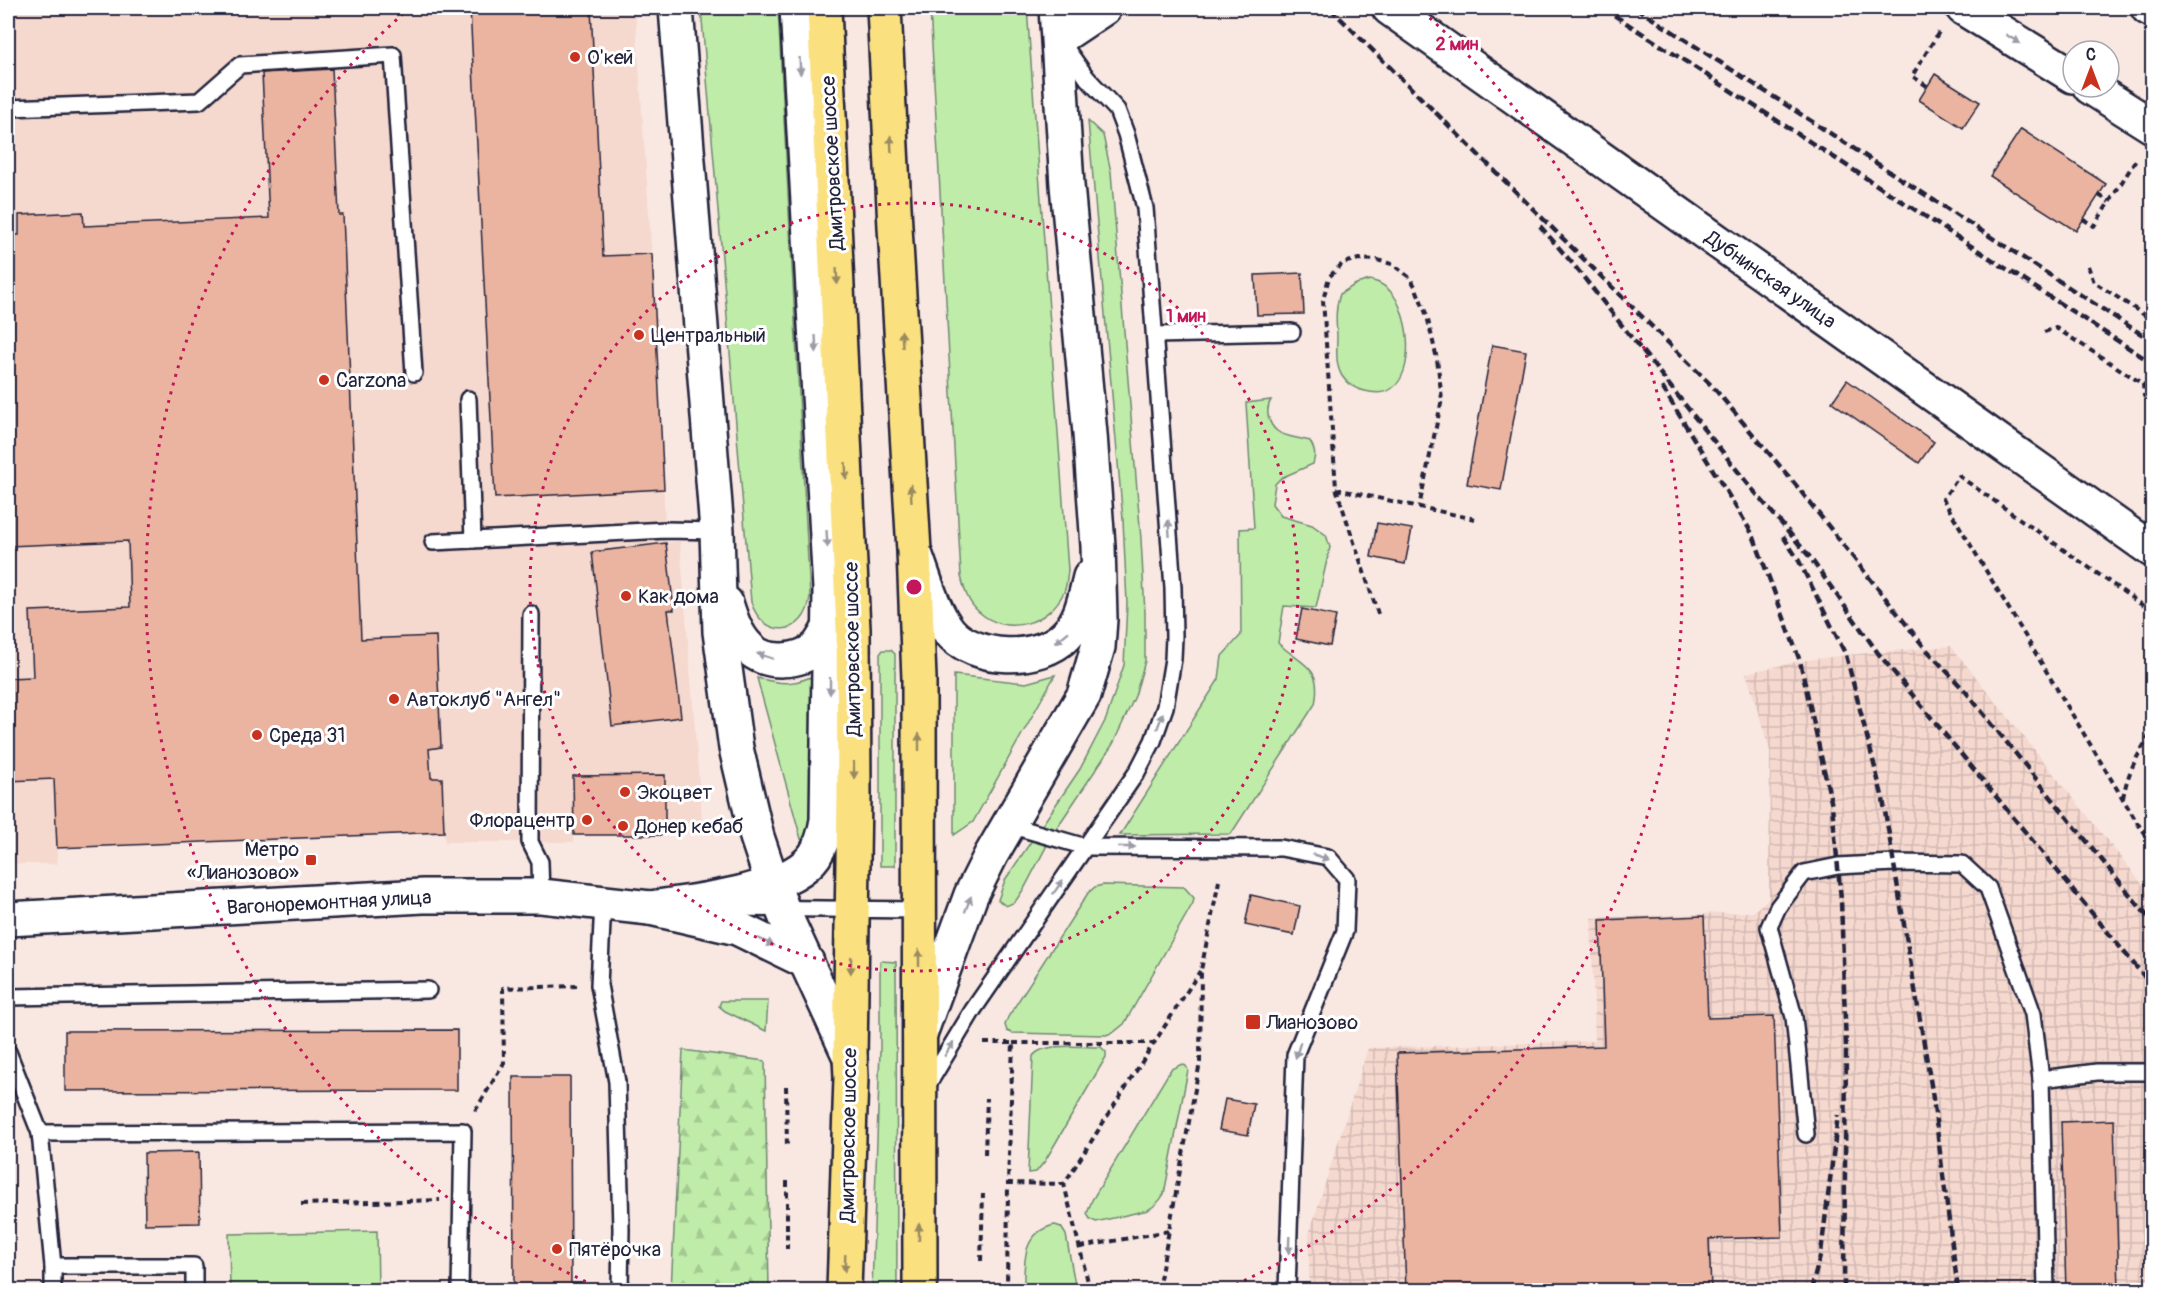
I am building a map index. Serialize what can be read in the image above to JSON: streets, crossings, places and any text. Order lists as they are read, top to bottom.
{
  "streets": {
    "main road": ["Дмитровское шоссе"],
    "street": ["Дубнинская улица", "Вагоноремонтная улица"]
  },
  "places": {
    "other": [
      "О'кей",
      "Центральный",
      "Carzona",
      "Как дома",
      "Автоклуб \"Ангел\"",
      "Среда 31",
      "Экоцвет",
      "Флорацентр",
      "Донер кебаб",
      "Пятёрочка"
    ],
    "transit": ["Метро «Лианозово»", "Лианозово"]
  },
  "north": "top",
  "rings": ["2 мин", "1 мин"]
}
